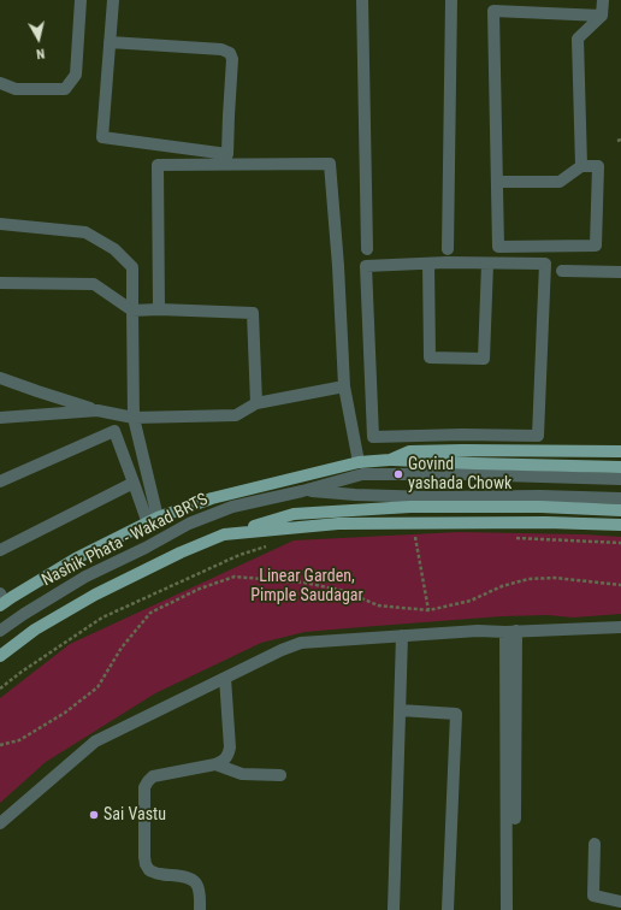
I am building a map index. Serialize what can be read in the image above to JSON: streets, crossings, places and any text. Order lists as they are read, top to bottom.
{
  "streets": {
    "street": ["Nashik Phata - Wakad BRTS"]
  },
  "parks": ["Linear Garden, Pimple Saudagar"],
  "places": ["Govind yashada Chowk", "Sai Vastu"],
  "north": "bottom"
}
